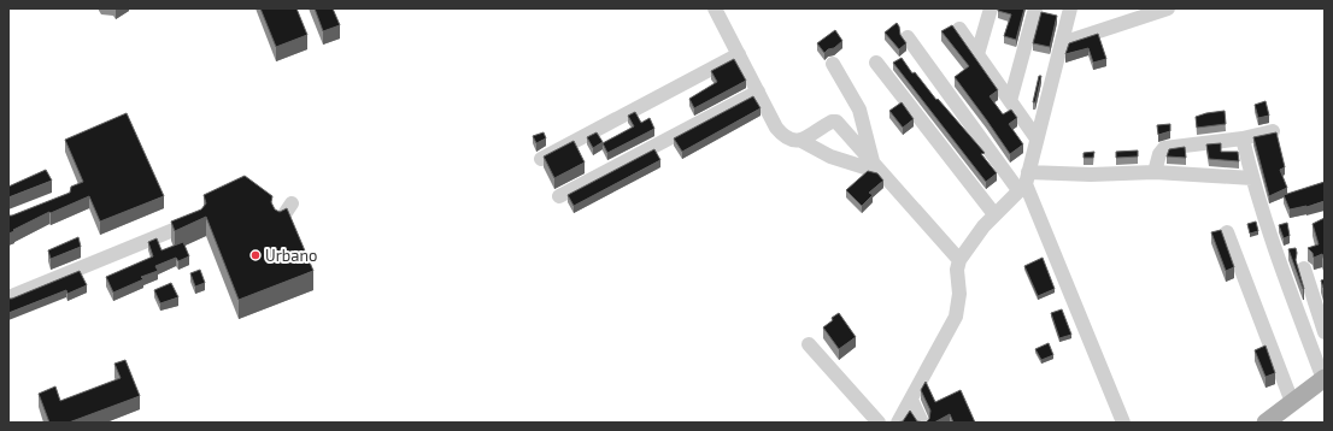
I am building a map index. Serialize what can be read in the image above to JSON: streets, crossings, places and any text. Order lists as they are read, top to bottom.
{
  "places": ["Urbano"]
}
